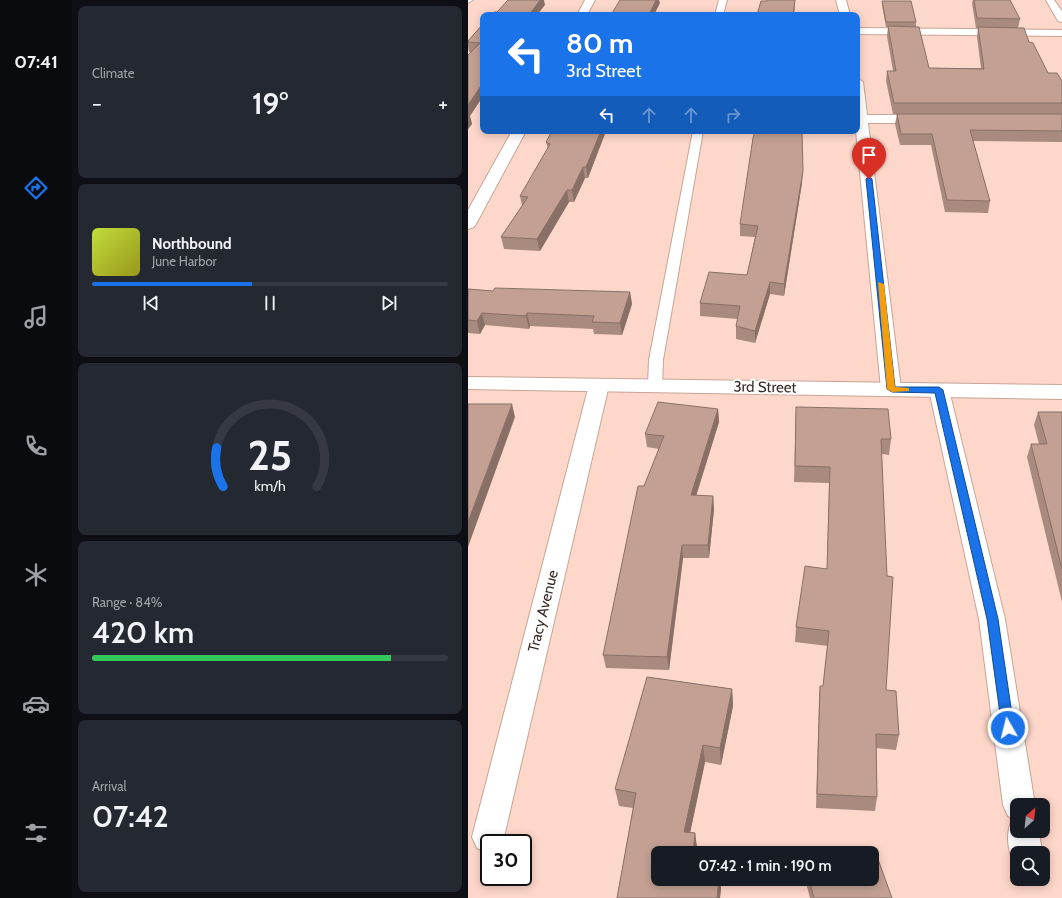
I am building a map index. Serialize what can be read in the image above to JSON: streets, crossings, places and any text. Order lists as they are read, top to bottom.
{
  "streets": {
    "street": ["3rd Street", "Tracy Avenue"]
  },
  "crossings": [
    ["3rd Street", "Tracy Avenue"]
  ],
  "north": "top right",
  "page": {
    "tabs": "07:41",
    "tile": [
      "Climate",
      ["Range · 84%", "420 km"],
      ["Arrival", "07:42"]
    ],
    "turn": ["80 m", "3rd Street"],
    "heat": ["−", "19°", "+"],
    "song": ["Northbound", "June Harbor"],
    "limit": "30",
    "trip": "07:42 · 1 min · 190 m",
    "gauge": ["25", "km/h"]
  }
}
